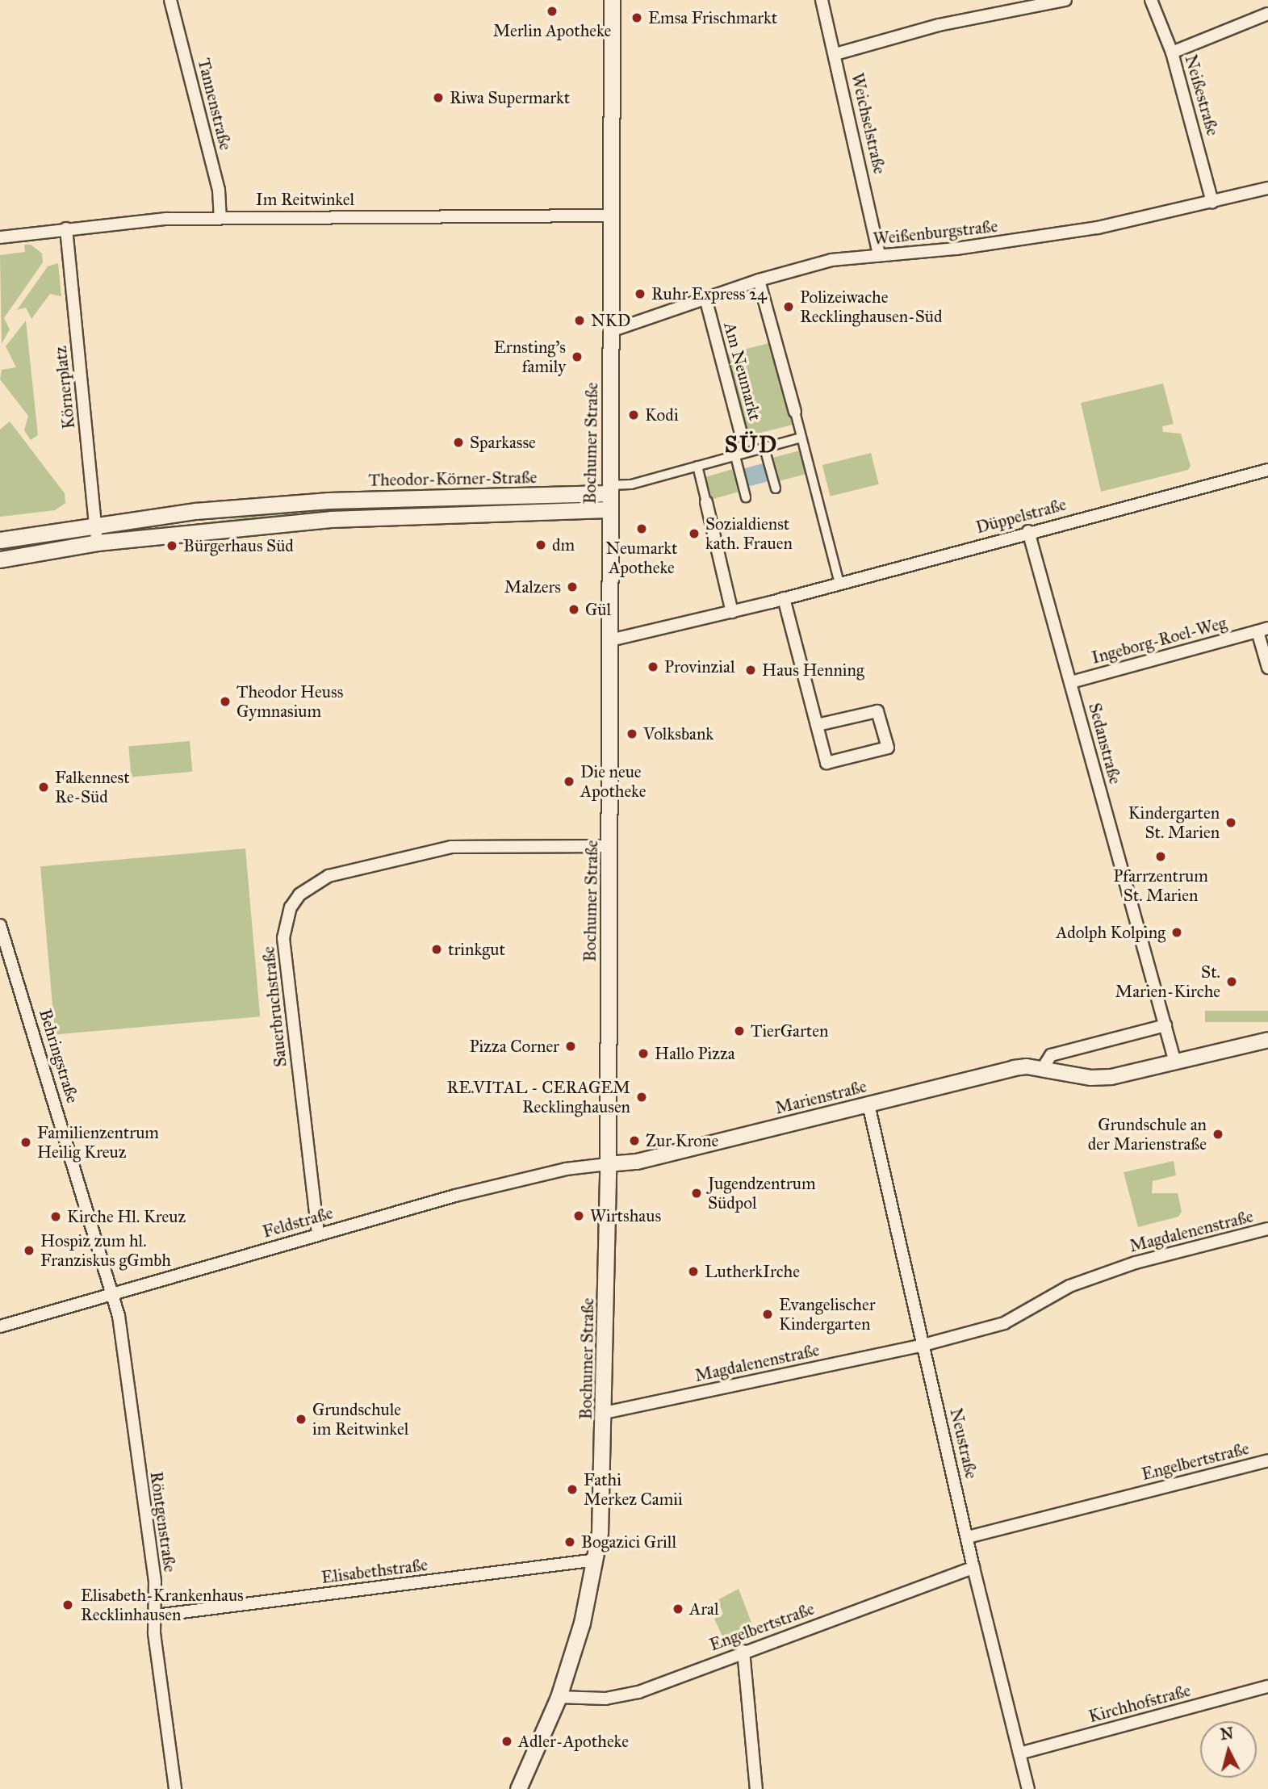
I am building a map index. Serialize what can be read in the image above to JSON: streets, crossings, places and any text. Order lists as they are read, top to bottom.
{
  "streets": {
    "main road": ["Bochumer Straße", "Theodor-Körner-Straße"],
    "street": [
      "Neißestraße",
      "Tannenstraße",
      "Weichselstraße",
      "Im Reitwinkel",
      "Weißenburgstraße",
      "Am Neumarkt",
      "Körnerplatz",
      "Düppelstraße",
      "Ingeborg-Roel-Weg",
      "Sedanstraße",
      "Sauerbruchstraße",
      "Behringstraße",
      "Marienstraße",
      "Feldstraße",
      "Magdalenenstraße",
      "Neustraße",
      "Engelbertstraße",
      "Röntgenstraße",
      "Elisabethstraße",
      "Kirchhofstraße"
    ]
  },
  "crossings": [
    ["Neißestraße", "Weißenburgstraße"],
    ["Tannenstraße", "Im Reitwinkel"],
    ["Weichselstraße", "Weißenburgstraße"],
    ["Im Reitwinkel", "Körnerplatz"],
    ["Im Reitwinkel", "Bochumer Straße"],
    ["Weißenburgstraße", "Am Neumarkt"],
    ["Weißenburgstraße", "Bochumer Straße"],
    ["Körnerplatz", "Theodor-Körner-Straße"],
    ["Bochumer Straße", "Theodor-Körner-Straße"],
    ["Bochumer Straße", "Düppelstraße"],
    ["Bochumer Straße", "Sauerbruchstraße"],
    ["Bochumer Straße", "Marienstraße"],
    ["Bochumer Straße", "Feldstraße"],
    ["Bochumer Straße", "Magdalenenstraße"],
    ["Bochumer Straße", "Engelbertstraße"],
    ["Bochumer Straße", "Elisabethstraße"],
    ["Düppelstraße", "Sedanstraße"],
    ["Ingeborg-Roel-Weg", "Sedanstraße"],
    ["Sedanstraße", "Marienstraße"],
    ["Sauerbruchstraße", "Feldstraße"],
    ["Behringstraße", "Feldstraße"],
    ["Behringstraße", "Röntgenstraße"],
    ["Marienstraße", "Feldstraße"],
    ["Marienstraße", "Neustraße"],
    ["Feldstraße", "Röntgenstraße"],
    ["Magdalenenstraße", "Neustraße"],
    ["Neustraße", "Engelbertstraße"],
    ["Neustraße", "Kirchhofstraße"],
    ["Röntgenstraße", "Elisabethstraße"]
  ],
  "districts": ["SÜD"],
  "places": [
    "Merlin Apotheke",
    "Emsa Frischmarkt",
    "Riwa Supermarkt",
    "Ruhr Express 24",
    "Polizeiwache Recklinghausen-Süd",
    "NKD",
    "Ernsting's family",
    "Kodi",
    "Sparkasse",
    "Neumarkt Apotheke",
    "Sozialdienst kath. Frauen",
    "dm",
    "Bürgerhaus Süd",
    "Malzers",
    "Gül",
    "Provinzial",
    "Haus Henning",
    "Theodor Heuss Gymnasium",
    "Volksbank",
    "Die neue Apotheke",
    "Falkennest Re-Süd",
    "Kindergarten St. Marien",
    "Pfarrzentrum St. Marien",
    "Adolph Kolping",
    "trinkgut",
    "St. Marien-Kirche",
    "TierGarten",
    "Pizza Corner",
    "Hallo Pizza",
    "RE.VITAL - CERAGEM Recklinghausen",
    "Grundschule an der Marienstraße",
    "Zur Krone",
    "Familienzentrum Heilig Kreuz",
    "Jugendzentrum Südpol",
    "Wirtshaus",
    "Kirche Hl. Kreuz",
    "Hospiz zum hl. Franziskus gGmbh",
    "LutherkIrche",
    "Evangelischer Kindergarten",
    "Grundschule im Reitwinkel",
    "Fathi Merkez Camii",
    "Bogazici Grill",
    "Elisabeth-Krankenhaus Recklinhausen",
    "Aral",
    "Adler-Apotheke"
  ],
  "north": "top"
}
